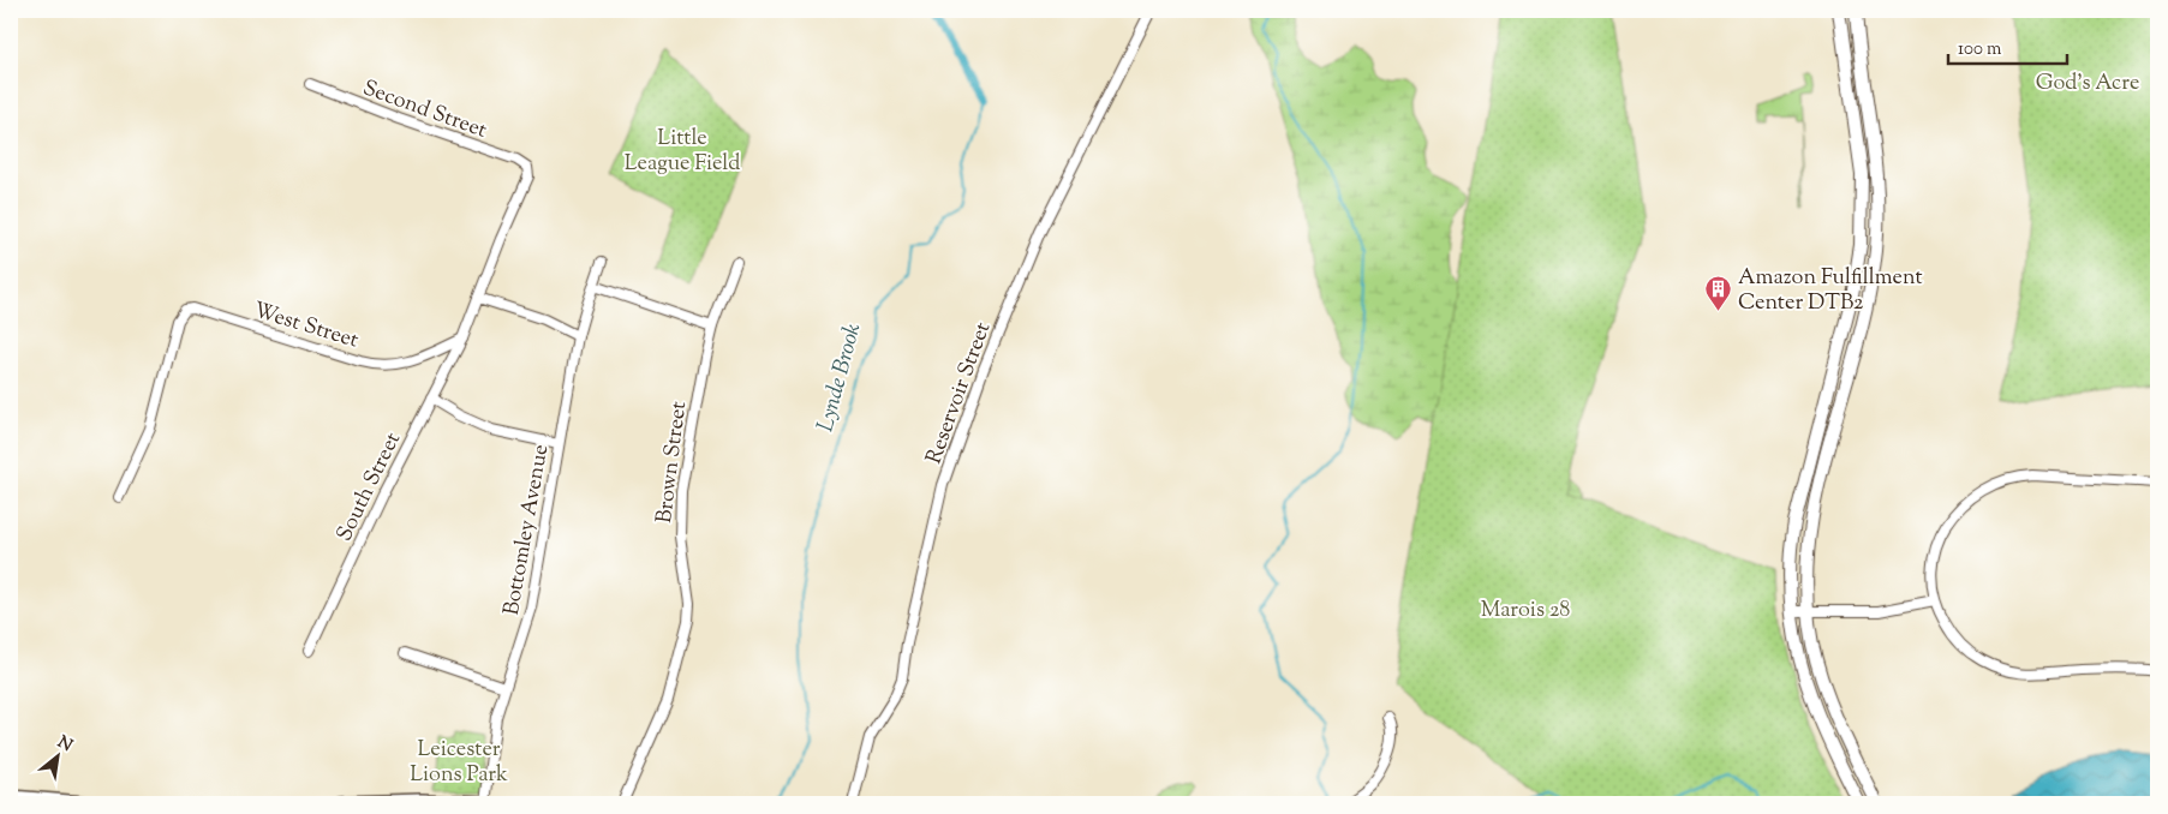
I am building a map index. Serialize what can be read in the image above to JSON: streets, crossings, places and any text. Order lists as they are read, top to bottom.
{
  "streets": {
    "street": [
      "Second Street",
      "West Street",
      "Reservoir Street",
      "Brown Street",
      "South Street",
      "Bottomley Avenue"
    ]
  },
  "crossings": [
    ["West Street", "South Street"]
  ],
  "water": ["Lynde Brook"],
  "parks": [
    "God's Acre",
    "Little League Field",
    "Marois 28",
    "Leicester Lions Park"
  ],
  "places": {
    "building": ["Amazon Fulfillment Center DTB2"]
  },
  "scale_bar": "100 m",
  "north": "top right"
}
